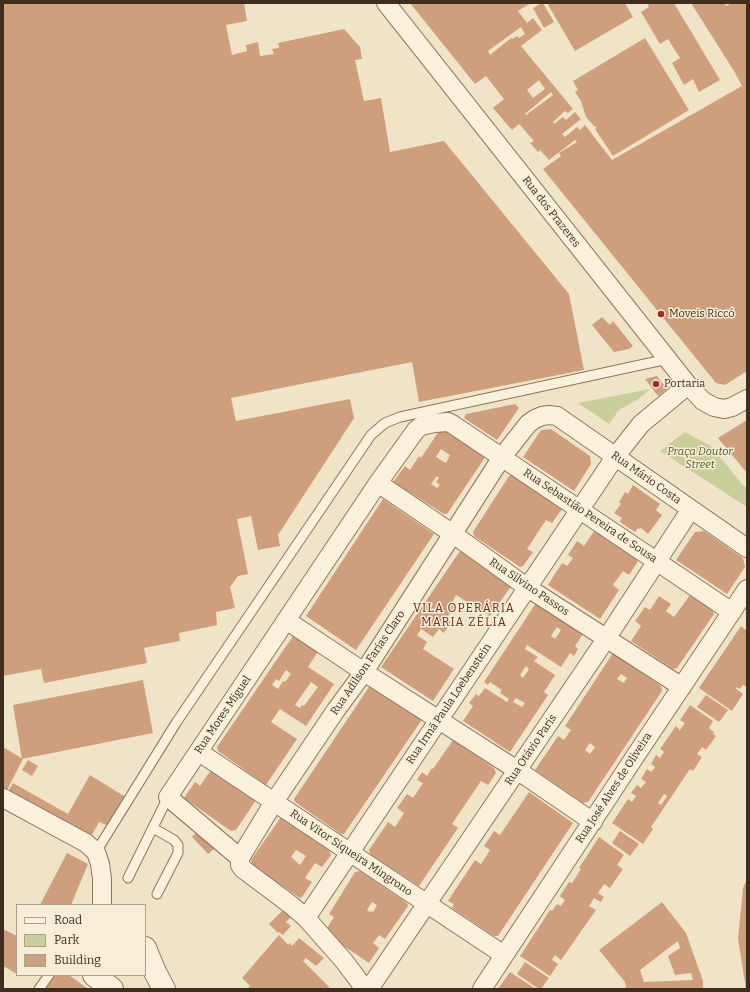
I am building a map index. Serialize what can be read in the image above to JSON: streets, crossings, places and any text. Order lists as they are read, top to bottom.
{
  "streets": {
    "street": [
      "Rua dos Prazeres",
      "Rua Mário Costa",
      "Rua Sebastião Pereira de Sousa",
      "Rua Silvino Passos",
      "Rua Adilson Farias Claro",
      "Rua Irmã Paula Loebenstein",
      "Rua Mores Miguel",
      "Rua Otávio Paris",
      "Rua José Alves de Oliveira",
      "Rua Vitor Siqueira Mingrono"
    ]
  },
  "crossings": [
    ["Rua dos Prazeres", "Rua Irmã Paula Loebenstein"],
    ["Rua Mário Costa", "Rua Adilson Farias Claro"],
    ["Rua Mário Costa", "Rua Irmã Paula Loebenstein"],
    ["Rua Mário Costa", "Rua Otávio Paris"],
    ["Rua Sebastião Pereira de Sousa", "Rua Adilson Farias Claro"],
    ["Rua Sebastião Pereira de Sousa", "Rua Irmã Paula Loebenstein"],
    ["Rua Sebastião Pereira de Sousa", "Rua Mores Miguel"],
    ["Rua Sebastião Pereira de Sousa", "Rua Otávio Paris"],
    ["Rua Sebastião Pereira de Sousa", "Rua José Alves de Oliveira"],
    ["Rua Silvino Passos", "Rua Adilson Farias Claro"],
    ["Rua Silvino Passos", "Rua Irmã Paula Loebenstein"],
    ["Rua Silvino Passos", "Rua Mores Miguel"],
    ["Rua Silvino Passos", "Rua Otávio Paris"],
    ["Rua Silvino Passos", "Rua José Alves de Oliveira"],
    ["Rua Adilson Farias Claro", "Rua Vitor Siqueira Mingrono"],
    ["Rua Irmã Paula Loebenstein", "Rua Vitor Siqueira Mingrono"],
    ["Rua Mores Miguel", "Rua Vitor Siqueira Mingrono"],
    ["Rua Otávio Paris", "Rua Vitor Siqueira Mingrono"],
    ["Rua José Alves de Oliveira", "Rua Vitor Siqueira Mingrono"]
  ],
  "districts": ["VILA OPERÁRIA MARIA ZÉLIA"],
  "parks": ["Praça Doutor Street"],
  "places": ["Moveis Riccó", "Portaria"],
  "legend": ["Road", "Park", "Building"]
}
